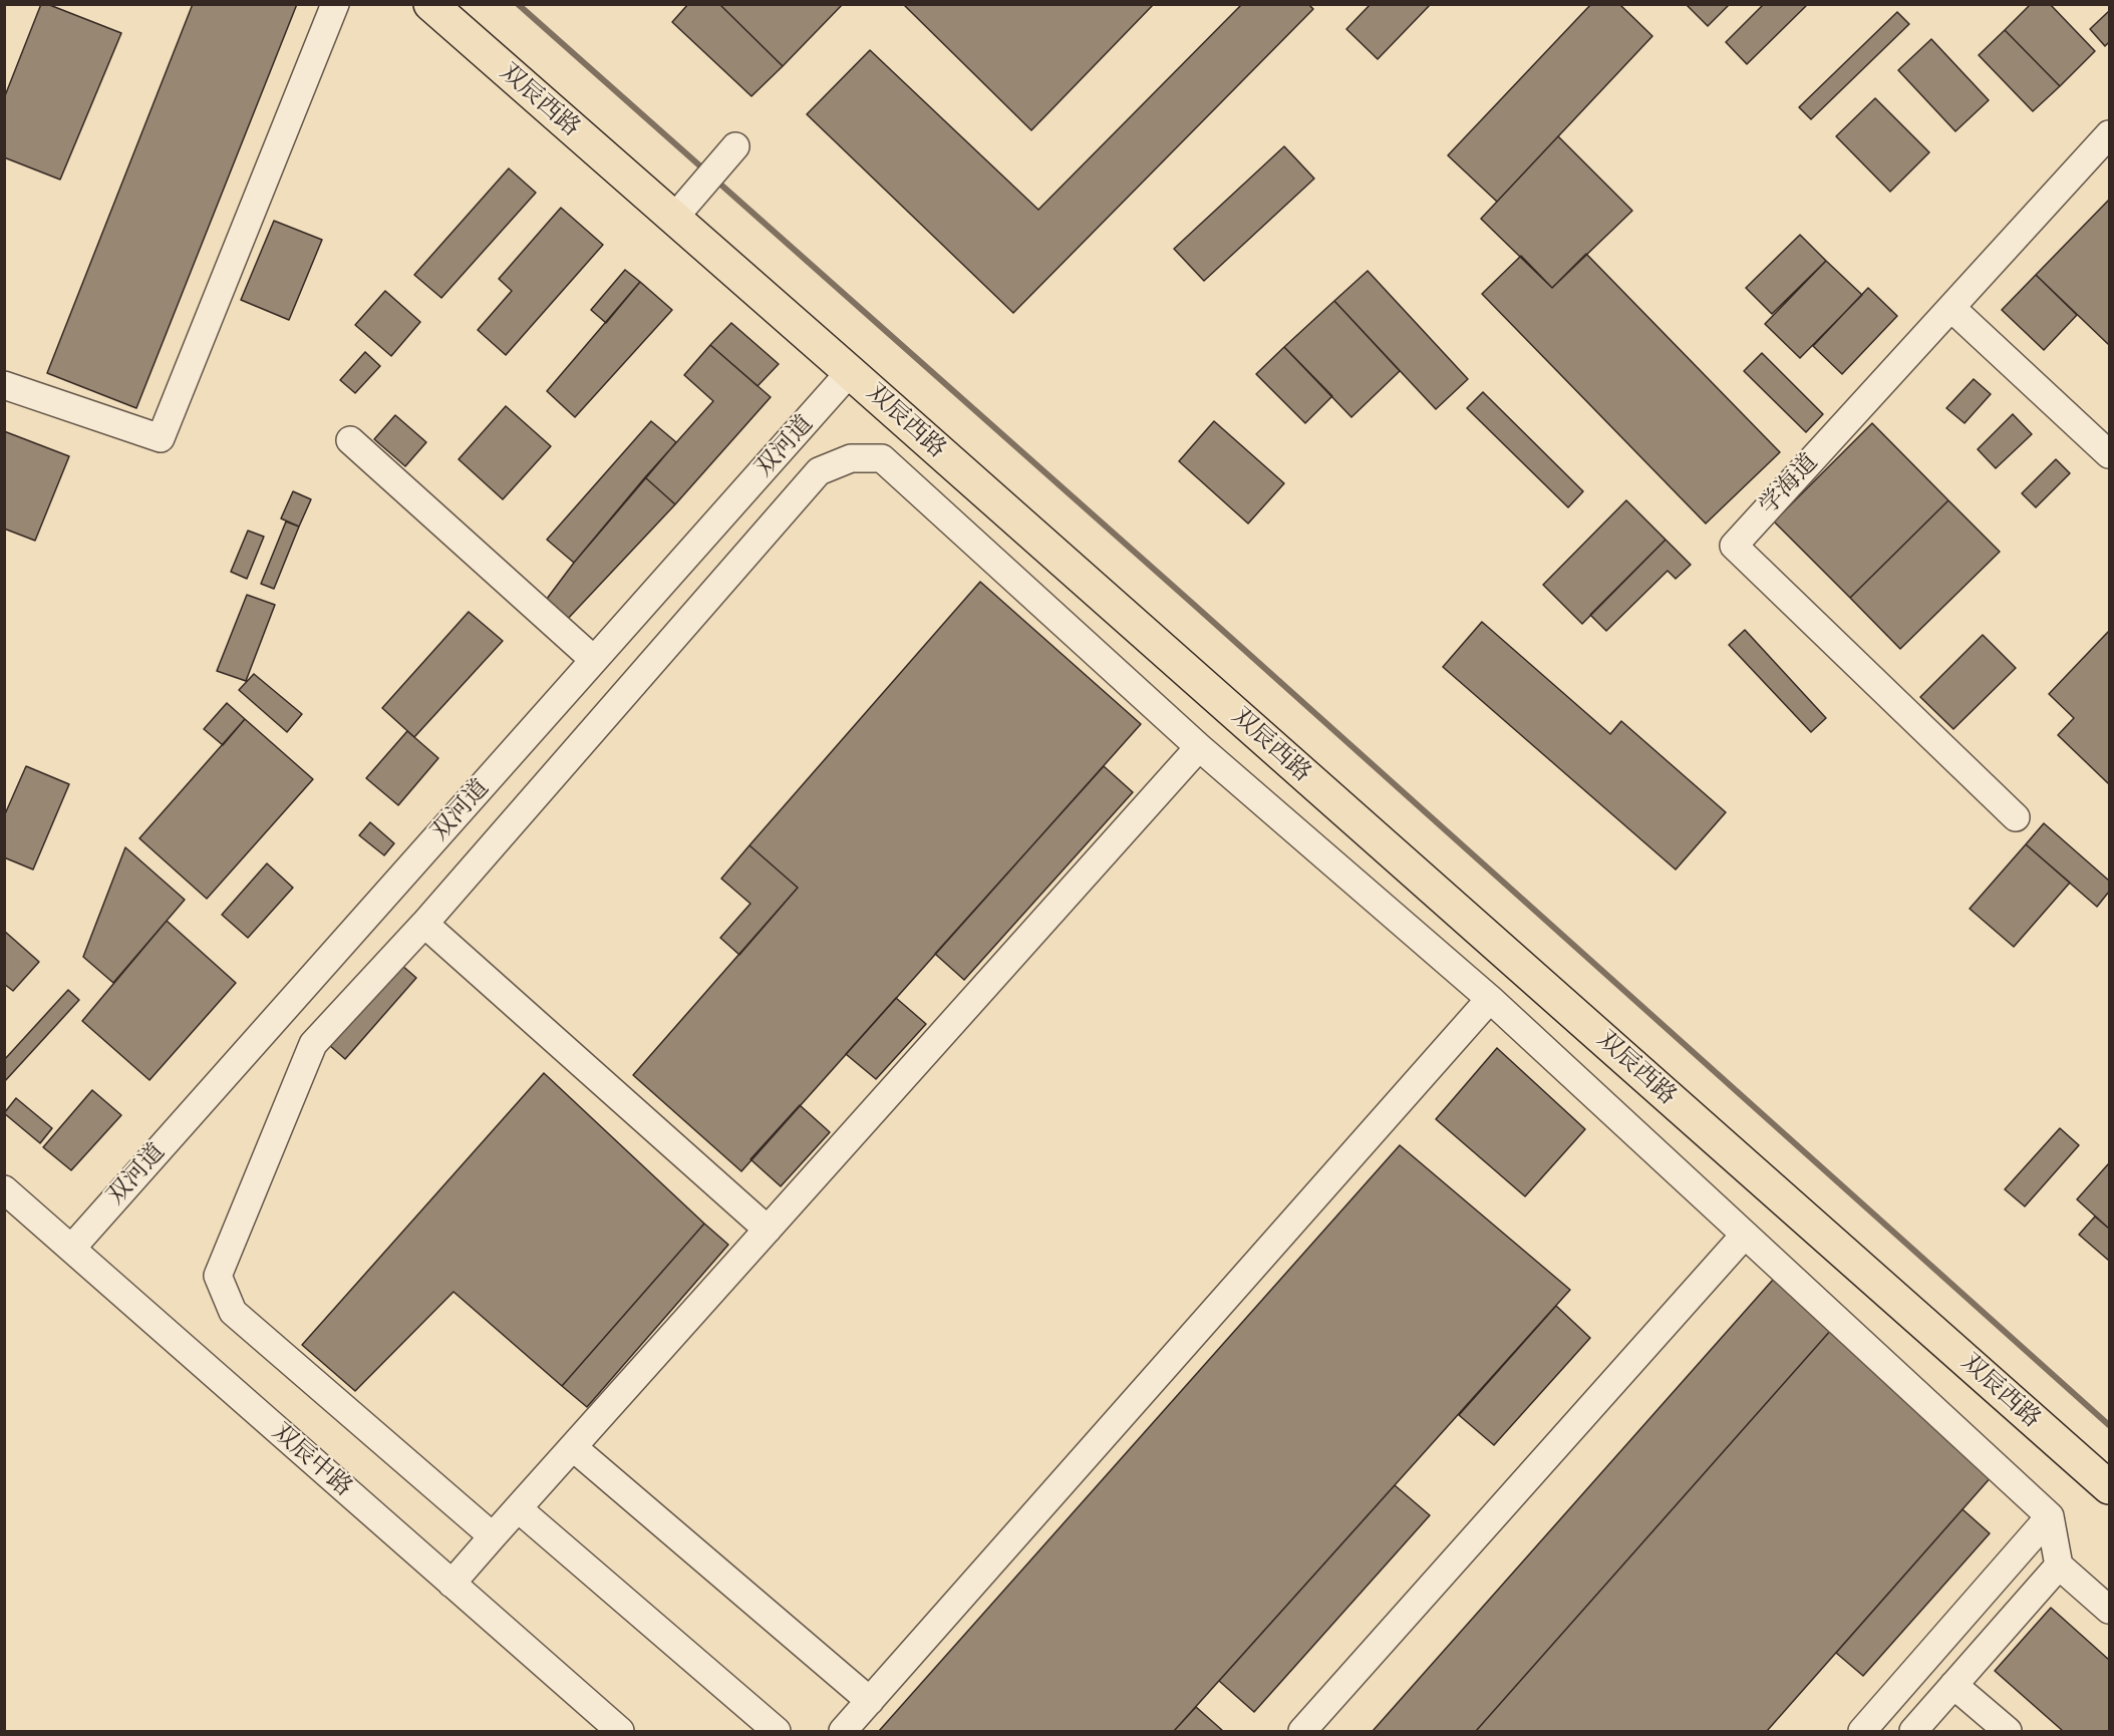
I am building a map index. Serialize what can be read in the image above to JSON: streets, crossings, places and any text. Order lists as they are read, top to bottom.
{
  "streets": {
    "main road": ["双辰西路"],
    "street": ["双河道", "学海道", "双辰中路"]
  },
  "crossings": [
    ["双辰西路", "双河道"],
    ["双河道", "双辰中路"]
  ]
}
